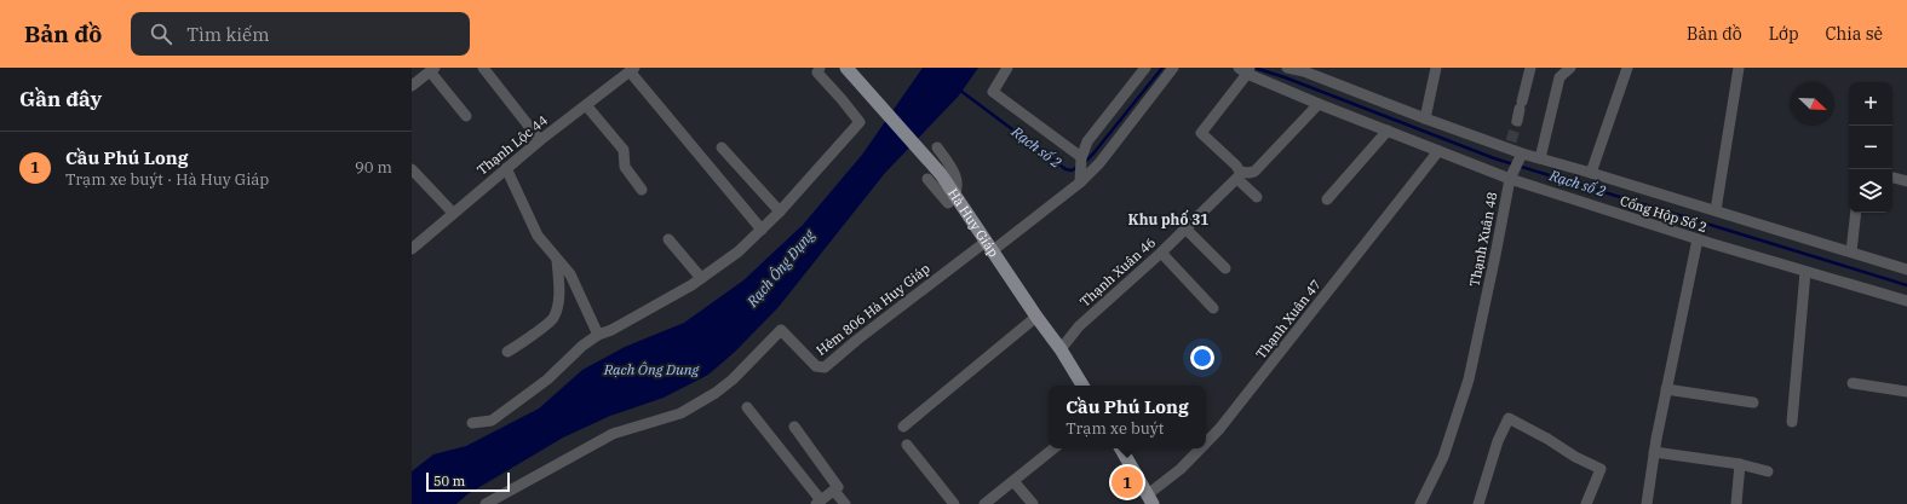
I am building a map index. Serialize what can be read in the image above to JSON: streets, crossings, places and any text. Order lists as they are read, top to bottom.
{
  "streets": {
    "main road": ["Hà Huy Giáp"],
    "street": [
      "Thạnh Lộc 44",
      "Cống Hộp Số 2",
      "Thạnh Xuân 48",
      "Thạnh Xuân 46",
      "Hẻm 806 Hà Huy Giáp",
      "Thạnh Xuân 47"
    ]
  },
  "crossings": [
    ["Cống Hộp Số 2", "Thạnh Xuân 48"],
    ["Cống Hộp Số 2", "Thạnh Xuân 47"],
    ["Hà Huy Giáp", "Thạnh Xuân 46"],
    ["Hà Huy Giáp", "Hẻm 806 Hà Huy Giáp"]
  ],
  "districts": ["Khu phố 31"],
  "water": ["Rạch số 2", "Rạch Ông Đụng", "Rạch Ông Dung"],
  "scale_bar": "50 m",
  "north": "bottom right",
  "page": {
    "header": "Bản đồ",
    "search": "Tìm kiếm",
    "nav": ["Bản đồ", "Lớp", "Chia sẻ"],
    "heading": "Gần đây",
    "map_buttons": ["+", "−"],
    "list": [
      {
        "mark": "1",
        "name": "Cầu Phú Long",
        "note": "Trạm xe buýt · Hà Huy Giáp",
        "value": "90 m"
      }
    ],
    "popup": ["Cầu Phú Long", "Trạm xe buýt"],
    "pins": "1",
    "scale": "50 m"
  }
}
